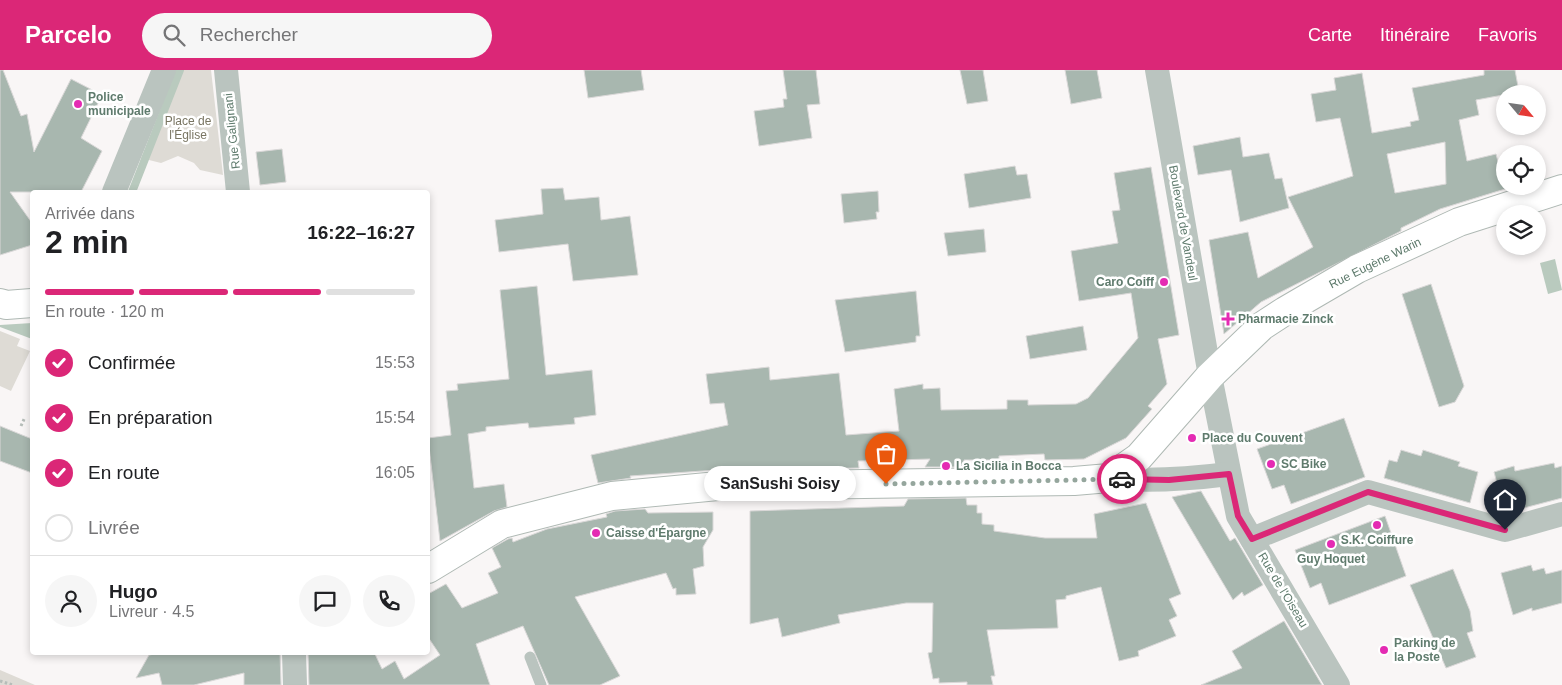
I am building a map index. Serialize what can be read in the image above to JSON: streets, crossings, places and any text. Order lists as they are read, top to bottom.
{
  "streets": {
    "main road": ["Rue Eugène Warin"],
    "street": ["Rue Galignani", "Boulevard de Vandeul", "Rue de l'Oiseau"]
  },
  "crossings": [
    ["Boulevard de Vandeul", "Rue Eugène Warin"],
    ["Boulevard de Vandeul", "Rue de l'Oiseau"],
    ["Rue Eugène Warin", "Rue de l'Oiseau"]
  ],
  "parks": ["Place de l'Église"],
  "places": {
    "other": [
      "Police municipale",
      "Caro Coiff",
      "Place du Couvent",
      "SC Bike",
      "La Sicilia in Bocca",
      "SanSushi Soisy",
      "S.K. Coiffure",
      "Caisse d'Épargne",
      "Guy Hoquet",
      "Parking de la Poste"
    ],
    "health": ["Pharmacie Zinck"]
  },
  "north": "bottom right",
  "page": {
    "header": "Parcelo",
    "search": "Rechercher",
    "nav": ["Carte", "Itinéraire", "Favoris"],
    "heading": ["2 min", "Arrivée dans", "16:22–16:27"],
    "panel": ["Hugo", "Livreur · 4.5"],
    "bar": "En route · 120 m",
    "list": [
      ["Confirmée", "15:53"],
      ["En préparation", "15:54"],
      ["En route", "16:05"],
      "Livrée"
    ],
    "bubble": "SanSushi Soisy"
  }
}
